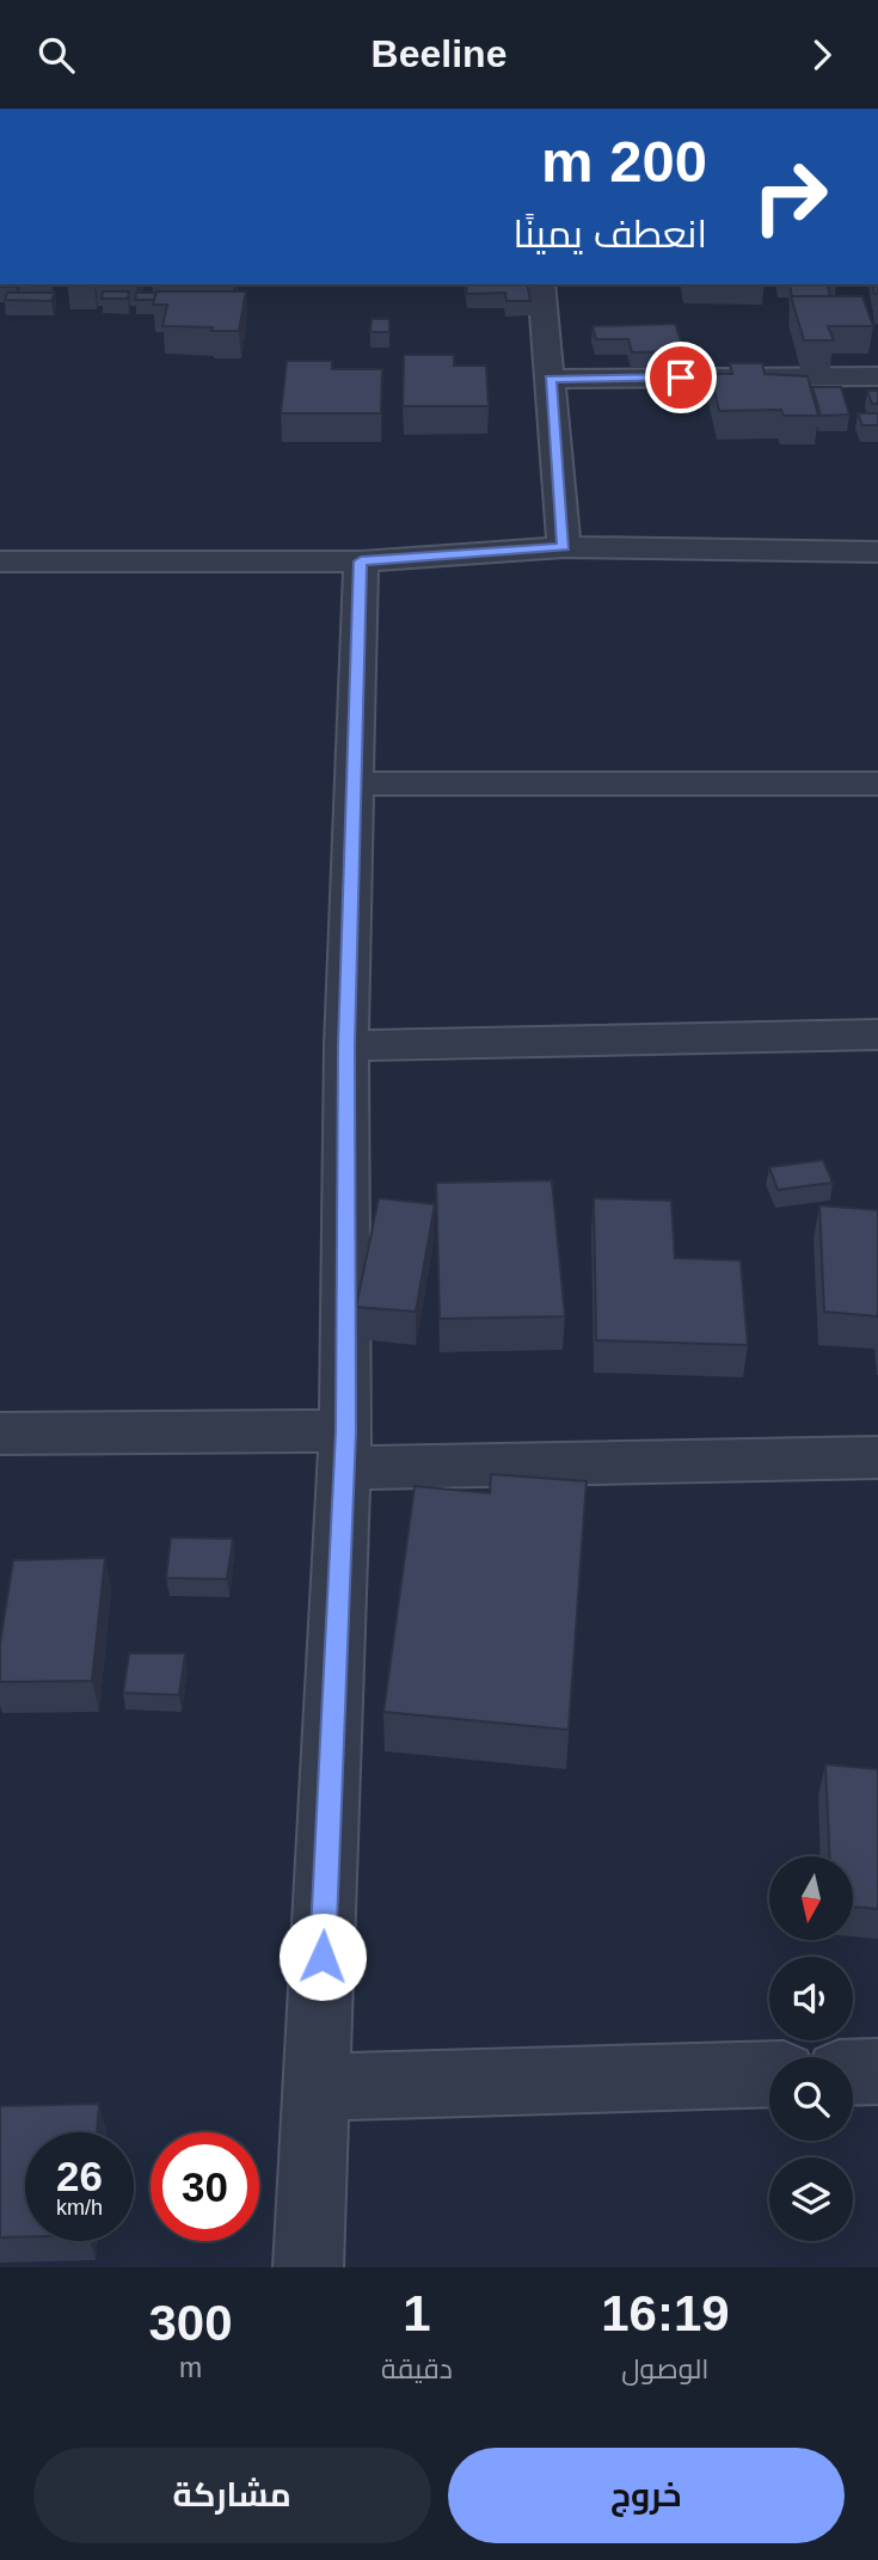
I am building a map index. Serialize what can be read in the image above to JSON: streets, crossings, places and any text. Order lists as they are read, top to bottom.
{
  "north": "bottom",
  "page": {
    "header": "Beeline",
    "turn": ["200 m", "انعطف يمينًا"],
    "speed": "26 km/h",
    "limit": "30",
    "eta": [
      "16:19",
      "الوصول",
      "1",
      "دقيقة",
      "300",
      "m"
    ],
    "buttons": ["خروج", "مشاركة"]
  }
}
